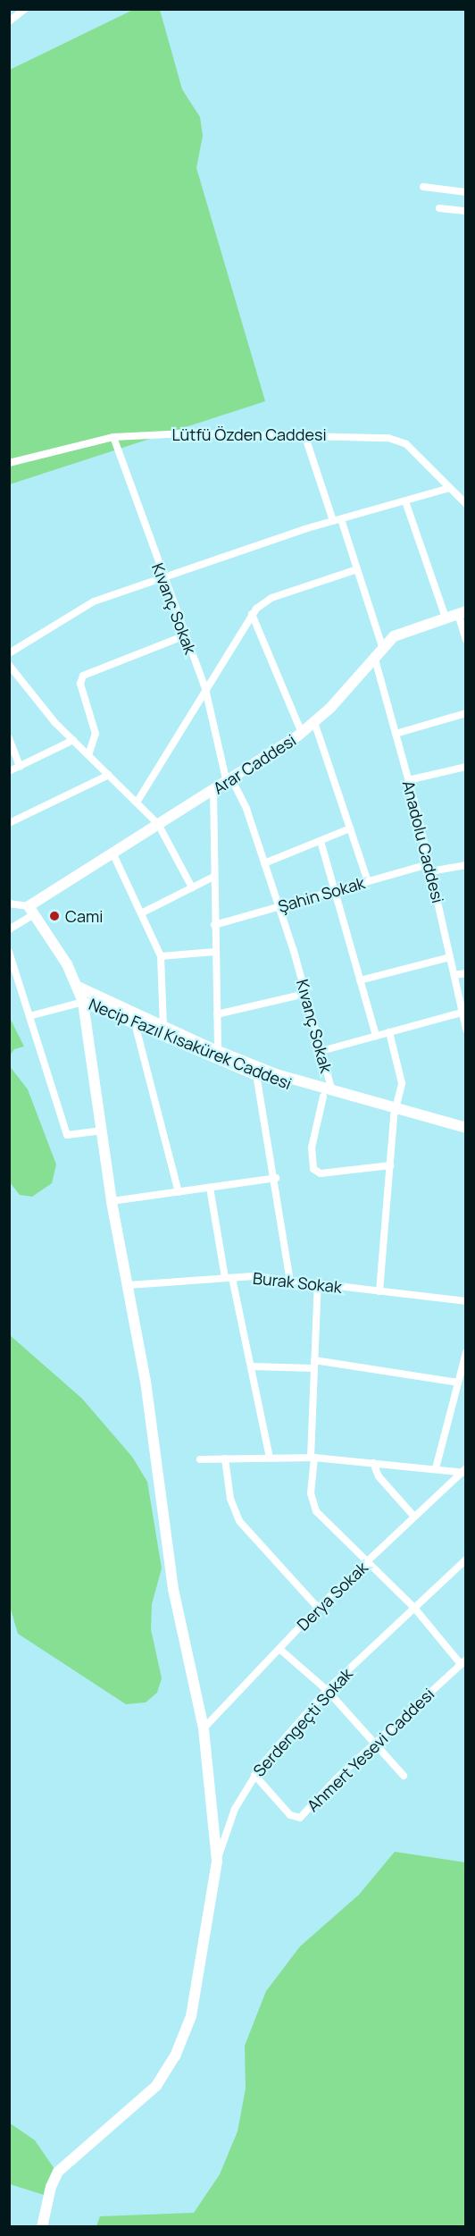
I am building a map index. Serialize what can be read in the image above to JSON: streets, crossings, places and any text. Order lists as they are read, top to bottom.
{
  "streets": {
    "street": [
      "Lütfü Özden Caddesi",
      "Kıvanç Sokak",
      "Arar Caddesi",
      "Anadolu Caddesi",
      "Şahin Sokak",
      "Necip Fazıl Kısakürek Caddesi",
      "Burak Sokak",
      "Derya Sokak",
      "Serdengeçti Sokak",
      "Ahmert Yesevi Caddesi"
    ]
  },
  "crossings": [
    ["Lütfü Özden Caddesi", "Kıvanç Sokak"],
    ["Kıvanç Sokak", "Arar Caddesi"],
    ["Kıvanç Sokak", "Şahin Sokak"],
    ["Kıvanç Sokak", "Necip Fazıl Kısakürek Caddesi"],
    ["Arar Caddesi", "Anadolu Caddesi"],
    ["Arar Caddesi", "Necip Fazıl Kısakürek Caddesi"],
    ["Anadolu Caddesi", "Şahin Sokak"],
    ["Serdengeçti Sokak", "Ahmert Yesevi Caddesi"]
  ],
  "places": ["Cami"]
}
